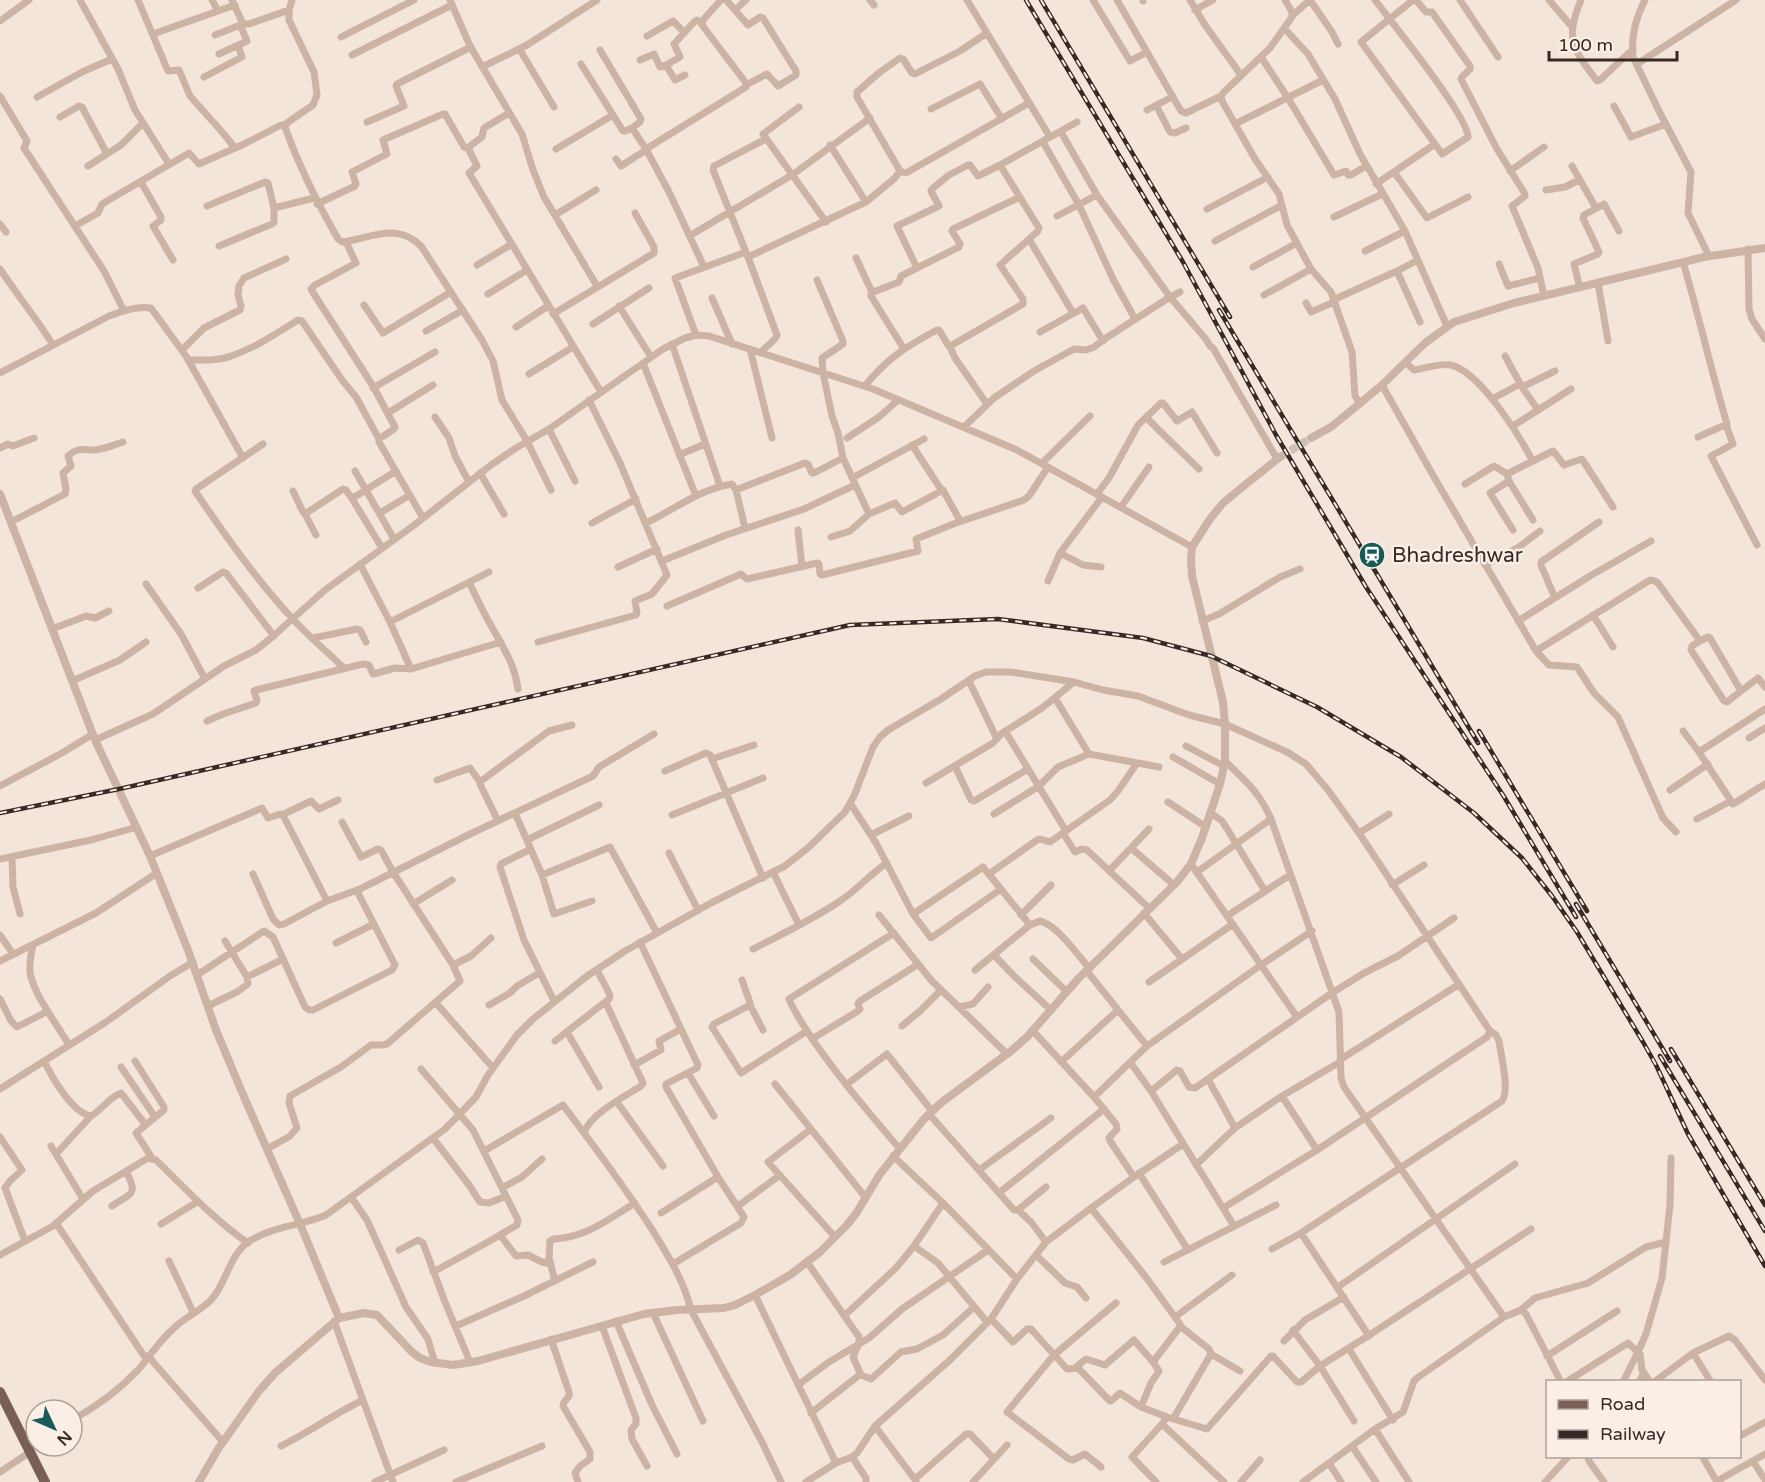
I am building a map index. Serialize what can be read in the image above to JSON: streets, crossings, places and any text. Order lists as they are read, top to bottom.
{
  "places": {
    "station": ["Bhadreshwar"]
  },
  "legend": ["Road", "Railway"],
  "scale_bar": "100 m",
  "north": "bottom right"
}
